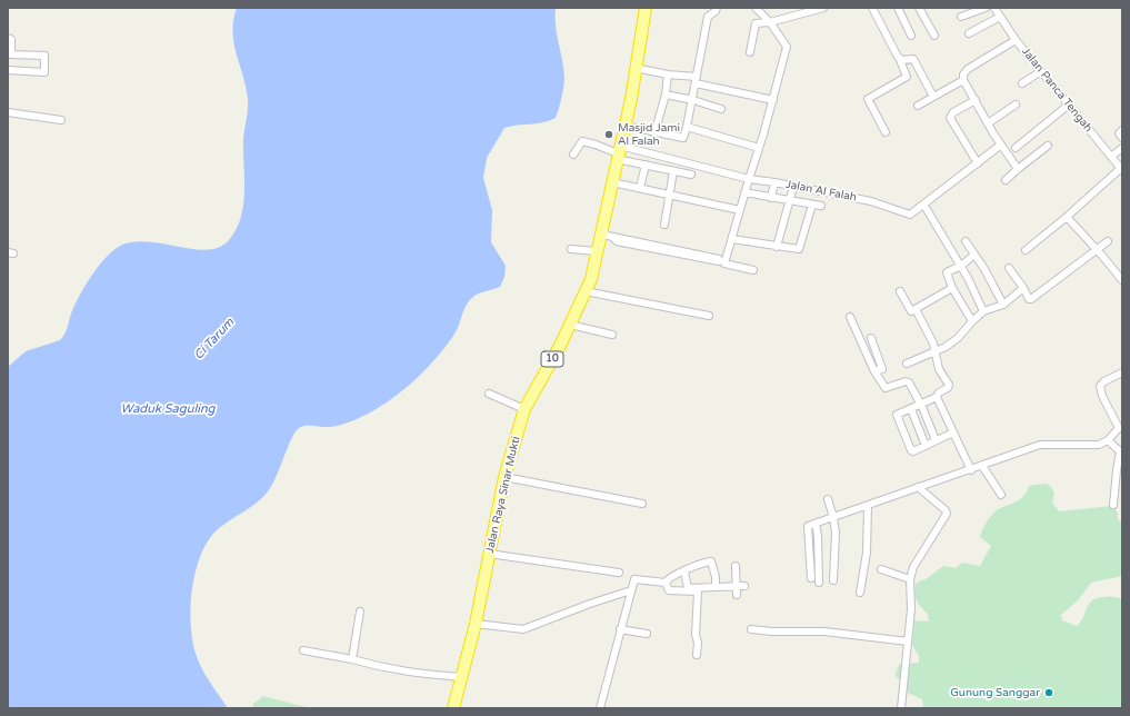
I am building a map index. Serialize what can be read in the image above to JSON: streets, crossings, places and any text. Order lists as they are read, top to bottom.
{
  "streets": {
    "highway": ["10", "Jalan Raya Sinar Mukti"],
    "street": ["Jalan Panca Tengah", "Jalan Al Falah"]
  },
  "crossings": [
    ["Jalan Al Falah", "Jalan Raya Sinar Mukti"]
  ],
  "water": ["Ci Tarum", "Waduk Saguling"],
  "places": ["Masjid Jami Al Falah", "Gunung Sanggar"]
}
